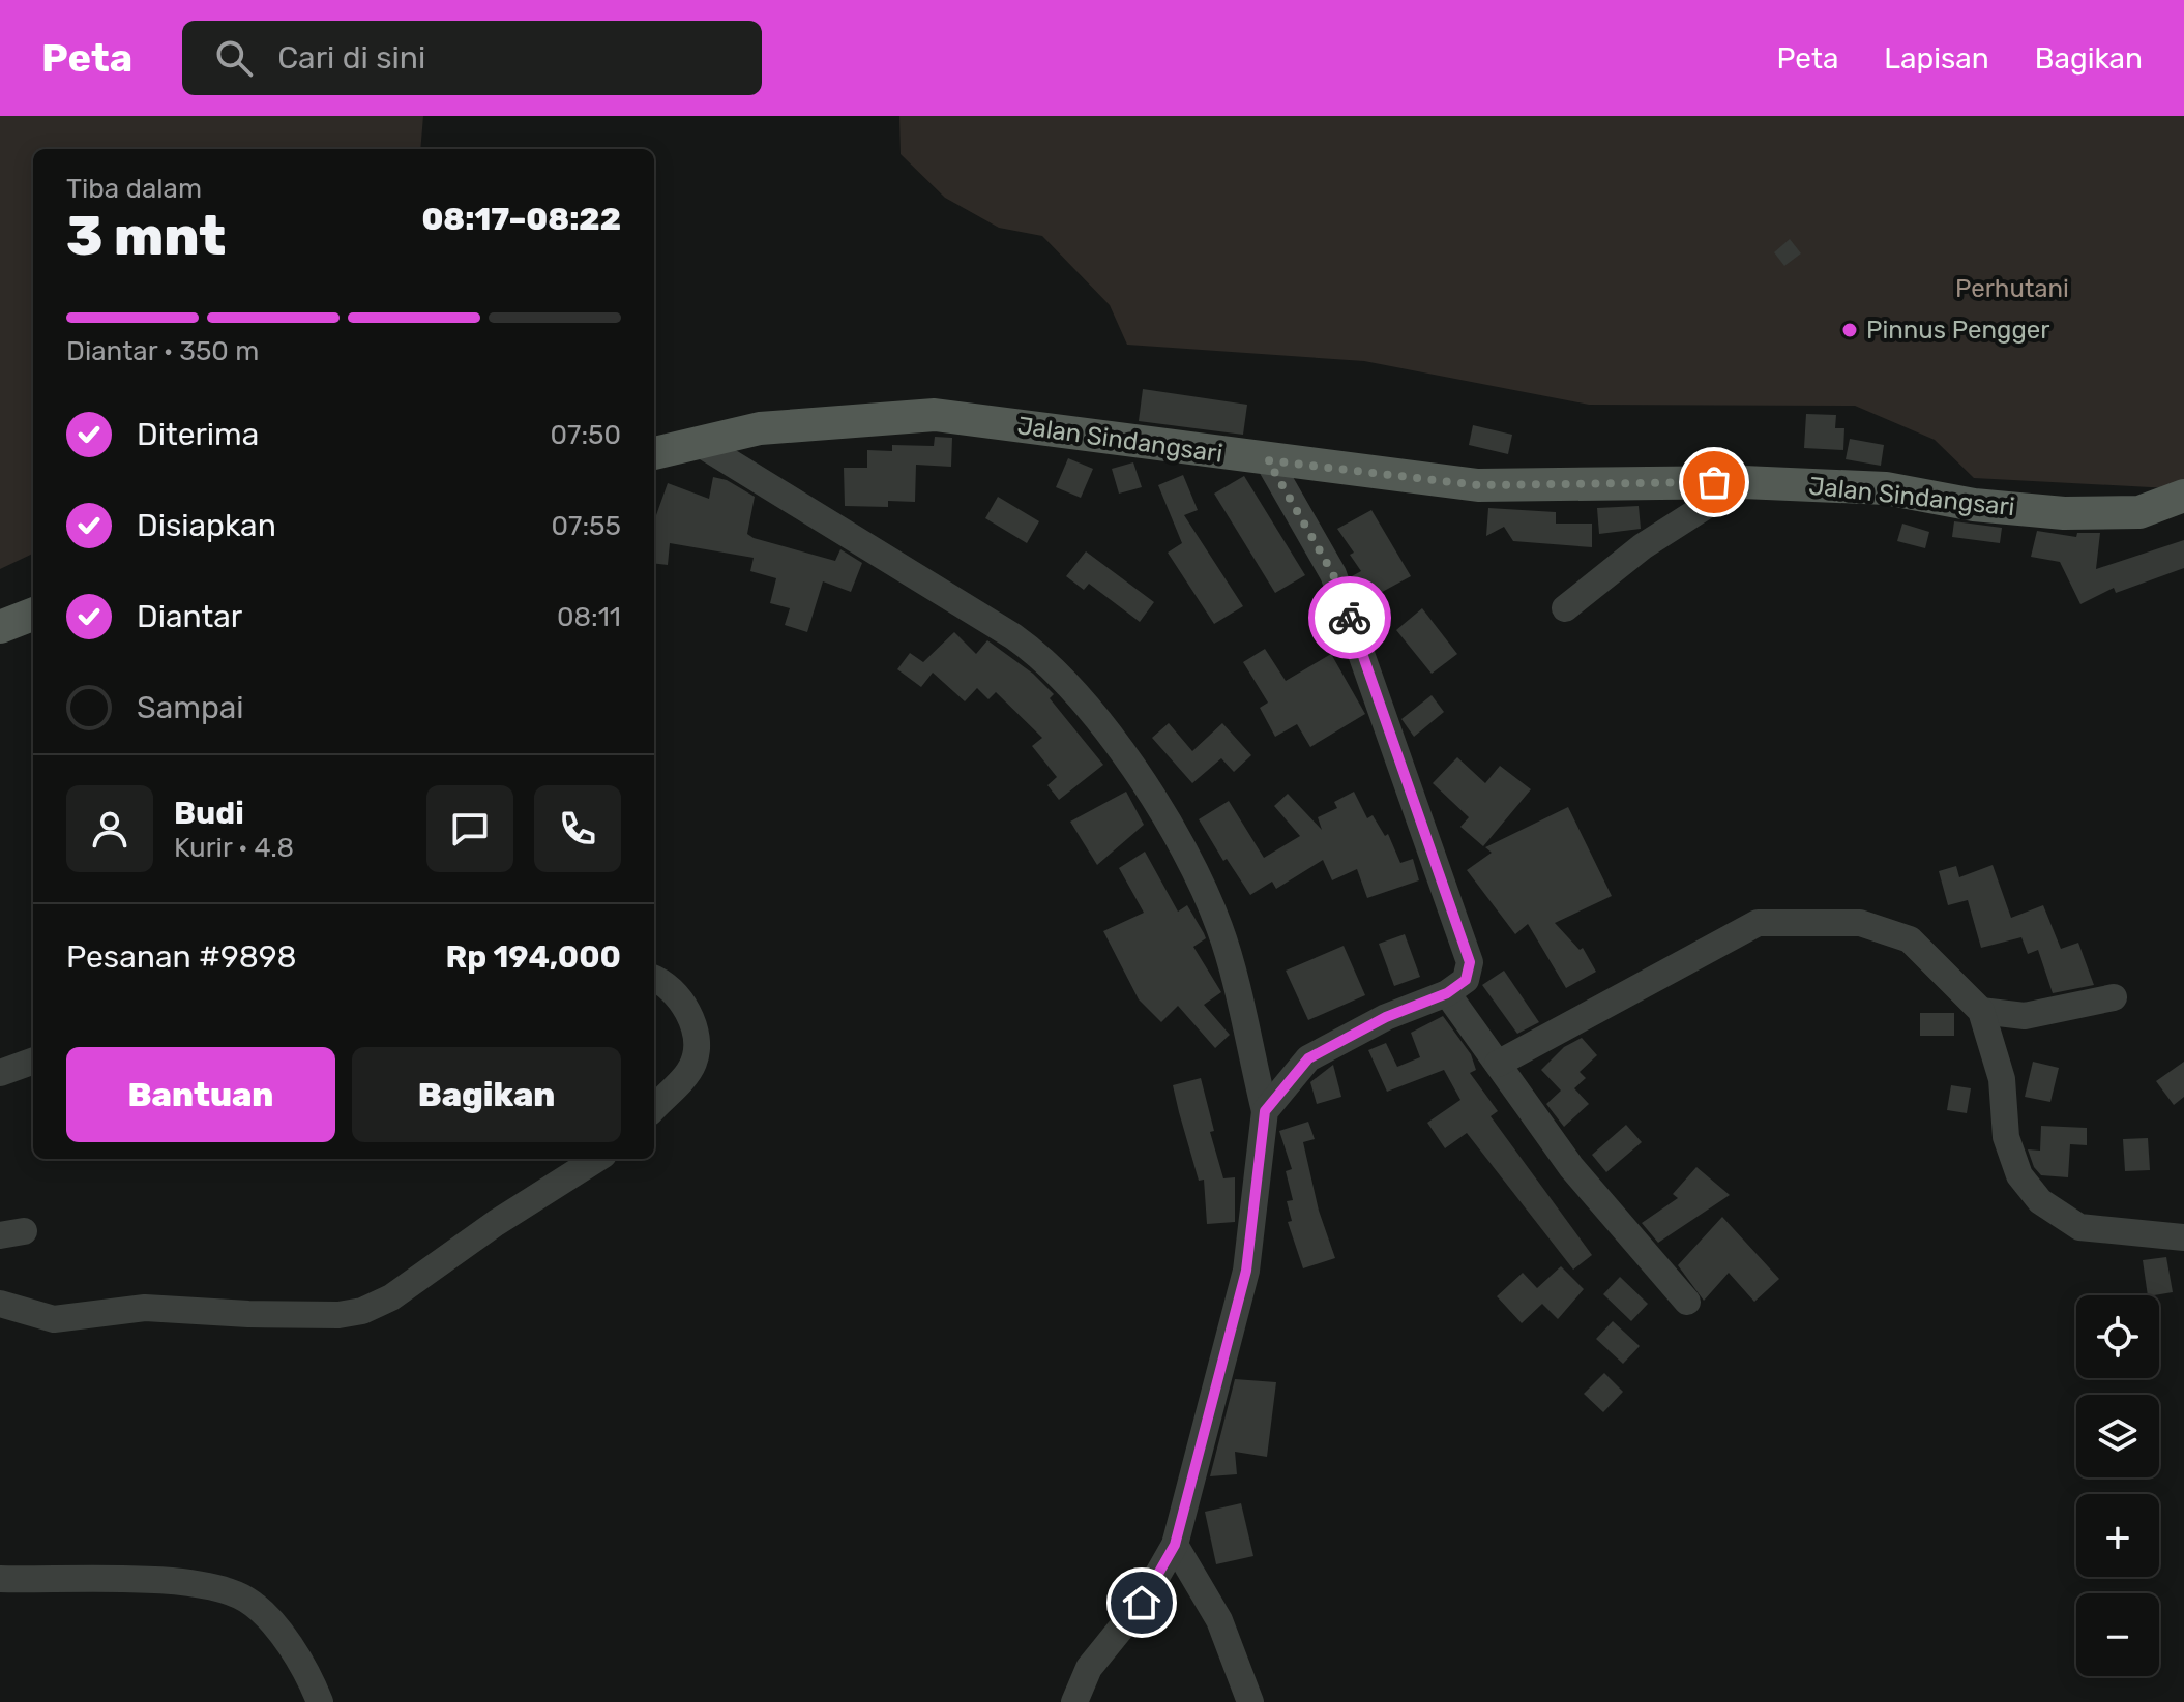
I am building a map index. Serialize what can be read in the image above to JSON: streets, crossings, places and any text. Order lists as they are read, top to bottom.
{
  "streets": {
    "main road": ["Jalan Sindangsari"]
  },
  "parks": ["Perhutani"],
  "places": ["Pinnus Pengger"],
  "page": {
    "header": "Peta",
    "search": "Cari di sini",
    "nav": ["Peta", "Lapisan", "Bagikan"],
    "heading": ["3 mnt", "Tiba dalam", "08:17–08:22"],
    "panel": [
      "Budi",
      "Kurir · 4.8",
      "Pesanan #9898",
      "Rp 194,000"
    ],
    "bar": "Diantar · 350 m",
    "list": [
      ["Diterima", "07:50"],
      ["Disiapkan", "07:55"],
      ["Diantar", "08:11"],
      "Sampai"
    ],
    "buttons": ["Bantuan", "Bagikan"],
    "map_buttons": ["+", "−"]
  }
}
